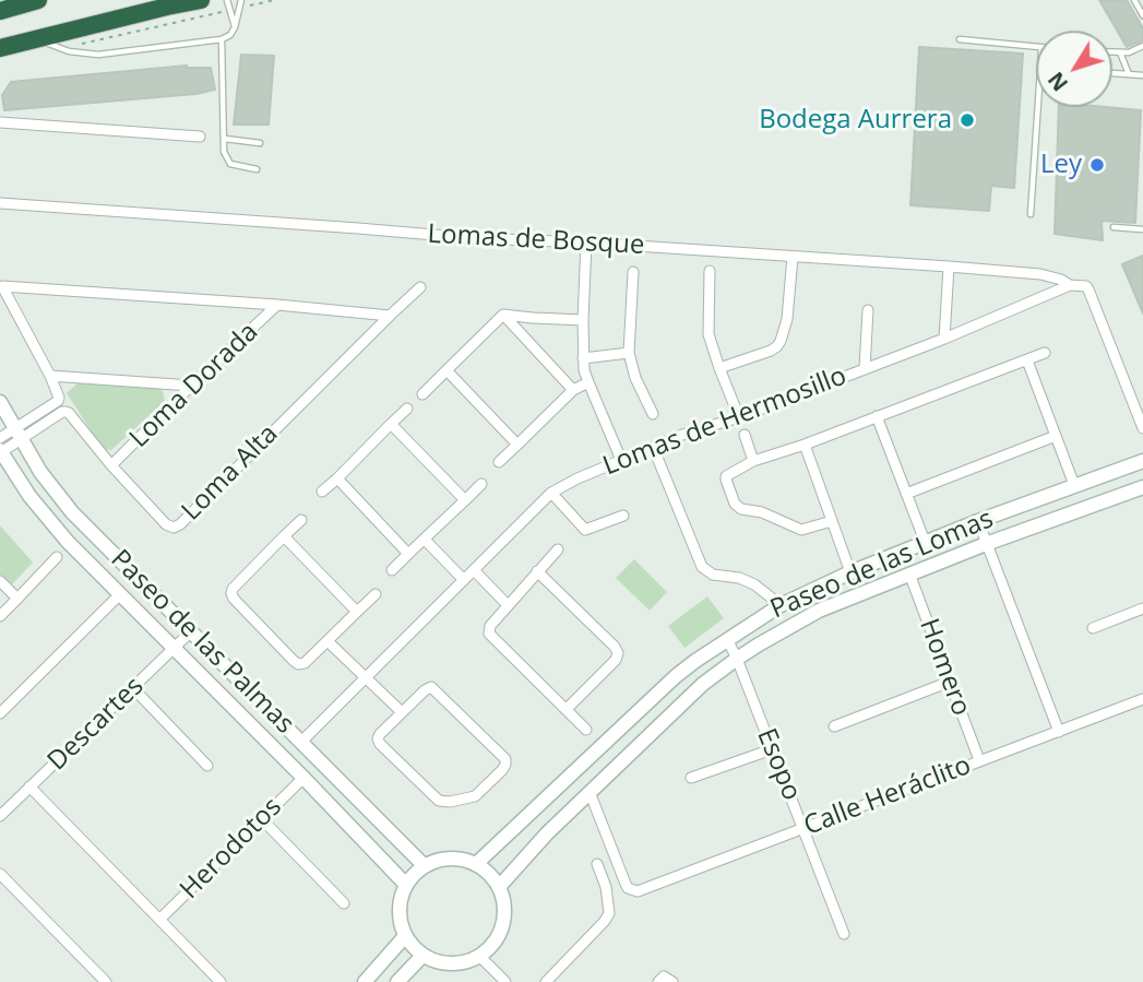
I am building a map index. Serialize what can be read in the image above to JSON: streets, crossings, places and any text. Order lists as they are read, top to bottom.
{
  "streets": {
    "street": [
      "Lomas de Bosque",
      "Loma Dorada",
      "Lomas de Hermosillo",
      "Loma Alta",
      "Paseo de las Lomas",
      "Paseo de las Palmas",
      "Homero",
      "Descartes",
      "Esopo",
      "Calle Heráclito",
      "Herodotos"
    ]
  },
  "crossings": [
    ["Lomas de Bosque", "Lomas de Hermosillo"],
    ["Loma Dorada", "Loma Alta"],
    ["Lomas de Hermosillo", "Paseo de las Palmas"],
    ["Loma Alta", "Paseo de las Palmas"],
    ["Paseo de las Lomas", "Paseo de las Palmas"],
    ["Paseo de las Lomas", "Homero"],
    ["Paseo de las Lomas", "Esopo"],
    ["Paseo de las Lomas", "Calle Heráclito"],
    ["Paseo de las Palmas", "Descartes"],
    ["Paseo de las Palmas", "Herodotos"],
    ["Homero", "Calle Heráclito"],
    ["Esopo", "Calle Heráclito"]
  ],
  "places": ["Bodega Aurrera", "Ley"],
  "north": "bottom left"
}
